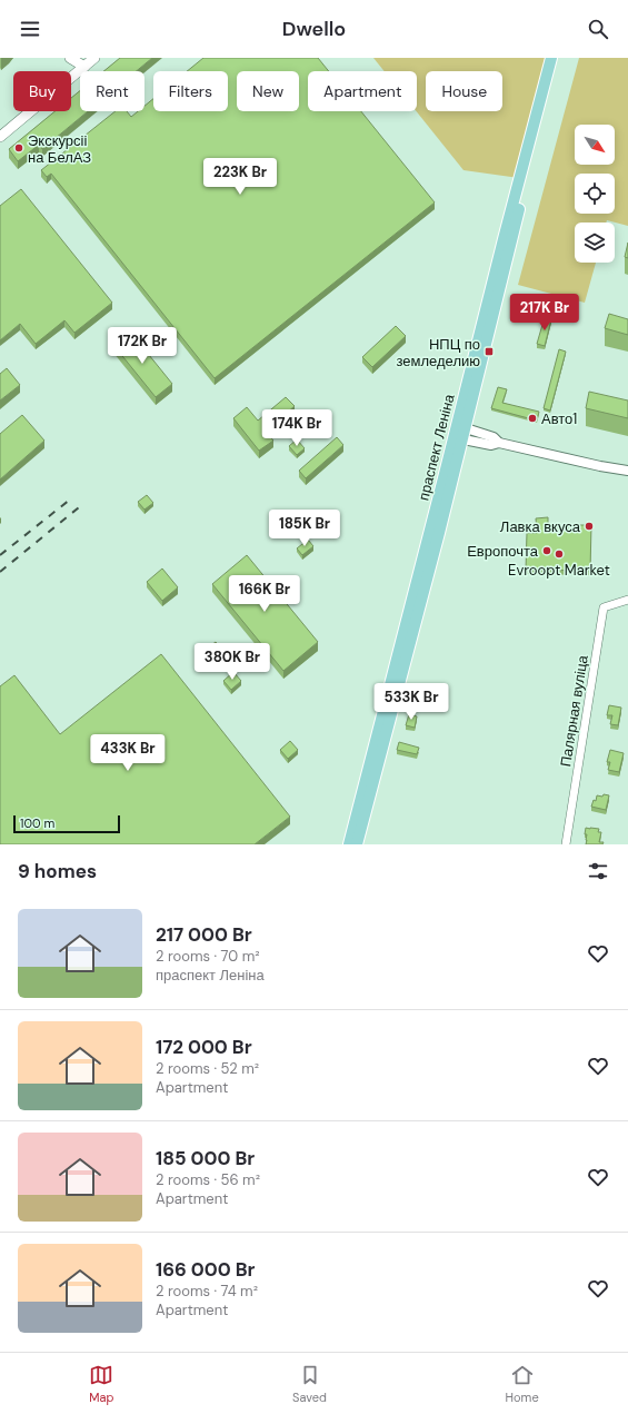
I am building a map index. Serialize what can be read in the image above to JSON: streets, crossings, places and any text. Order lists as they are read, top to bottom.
{
  "streets": {
    "main road": ["праспект Леніна"],
    "street": ["Палярная вуліца"]
  },
  "places": {
    "other": [
      "Экскурсіі на БелАЗ",
      "Авто1",
      "Лавка вкуса",
      "Европочта",
      "Evroopt Market"
    ],
    "transit": ["НПЦ по земледелию"]
  },
  "scale_bar": "100 m",
  "north": "bottom right",
  "page": {
    "header": "Dwello",
    "chip": [
      "Buy",
      "Rent",
      "Filters",
      "New",
      "Apartment",
      "House"
    ],
    "price": [
      "223K Br",
      "217K Br",
      "172K Br",
      "174K Br",
      "185K Br",
      "166K Br",
      "380K Br",
      "533K Br",
      "433K Br"
    ],
    "scale": "100 m",
    "heading": "9 homes",
    "list": [
      {
        "name": "217 000 Br",
        "note": "2 rooms · 70 m² · праспект Леніна"
      },
      {
        "name": "172 000 Br",
        "note": "2 rooms · 52 m² · Apartment"
      },
      {
        "name": "185 000 Br",
        "note": "2 rooms · 56 m² · Apartment"
      },
      {
        "name": "166 000 Br",
        "note": "2 rooms · 74 m² · Apartment"
      }
    ],
    "tabs": ["Map", "Saved", "Home"]
  }
}
